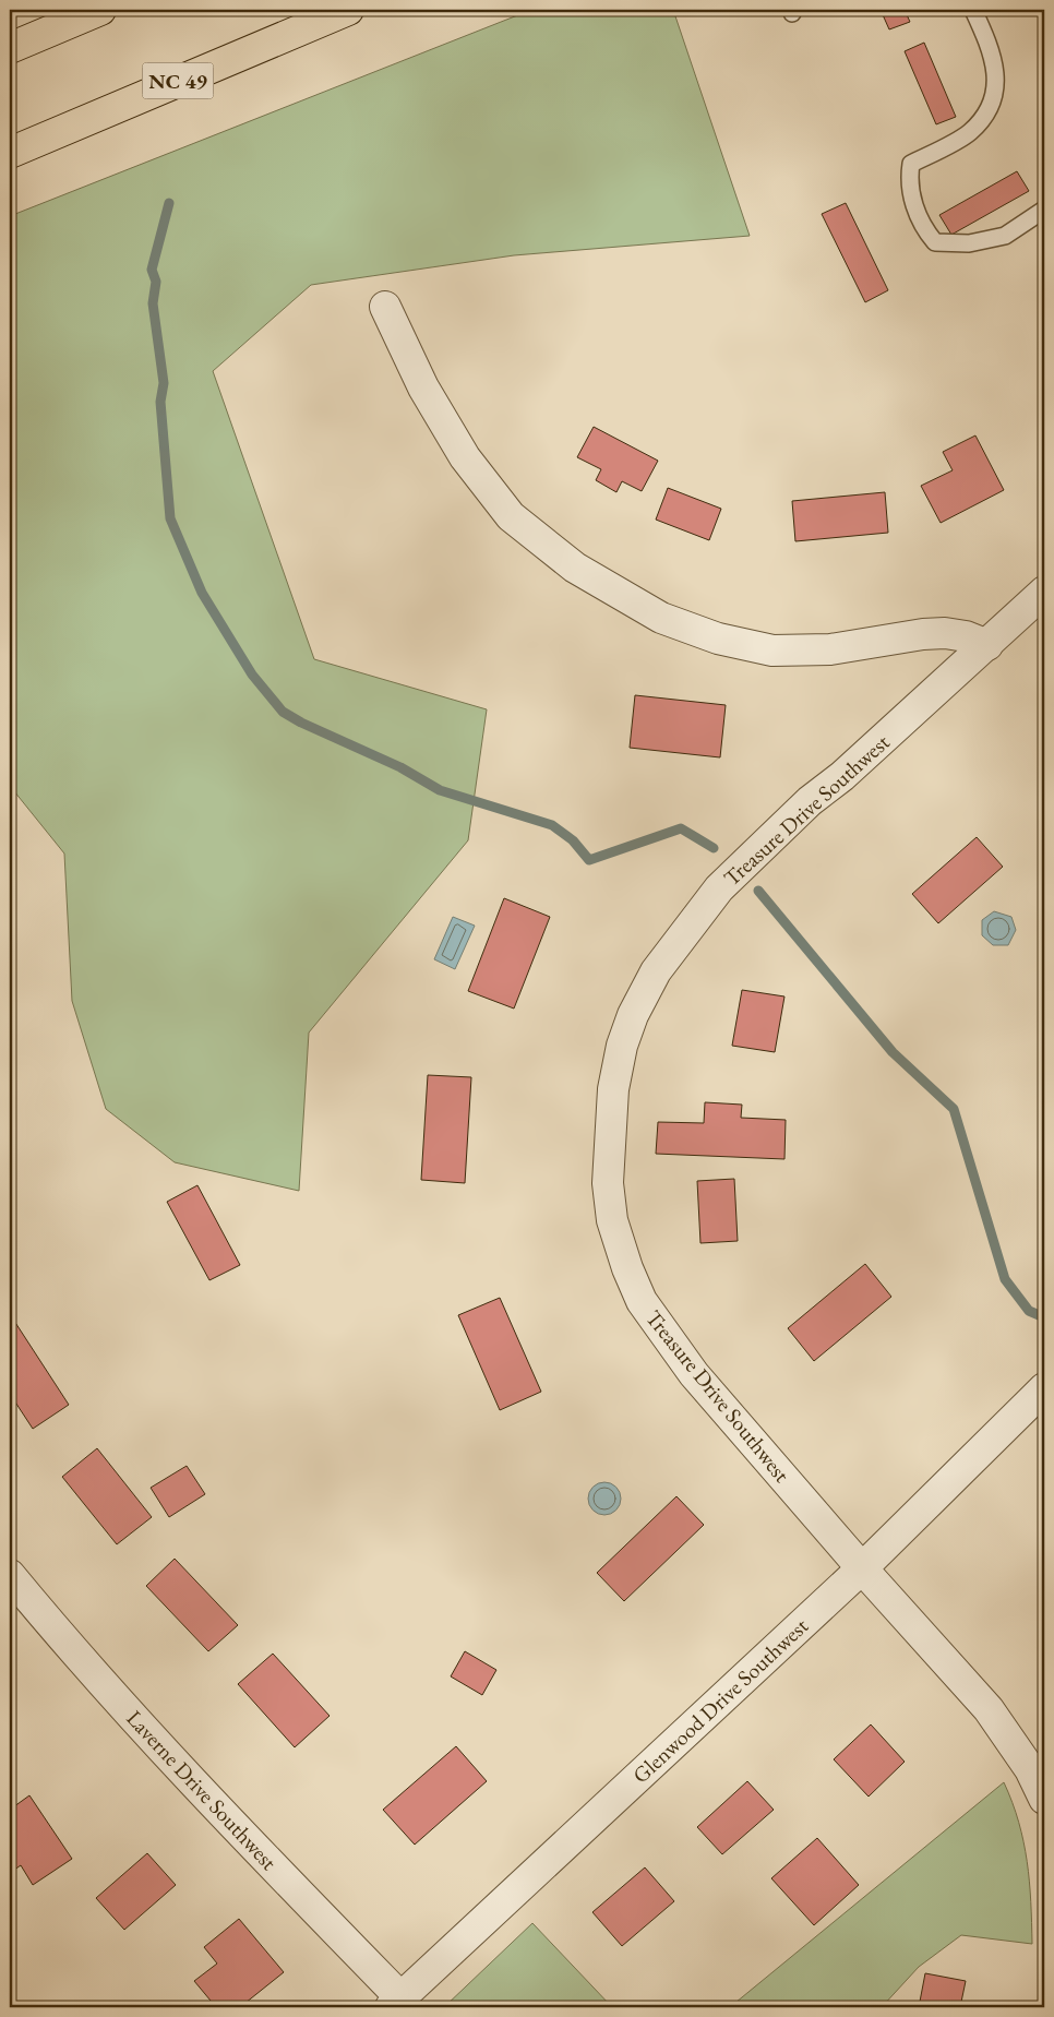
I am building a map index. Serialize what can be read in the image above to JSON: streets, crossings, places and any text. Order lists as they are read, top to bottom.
{
  "streets": {
    "highway": ["NC 49"],
    "street": ["Treasure Drive Southwest", "Glenwood Drive Southwest", "Laverne Drive Southwest"]
  },
  "crossings": [
    ["Treasure Drive Southwest", "Glenwood Drive Southwest"],
    ["Glenwood Drive Southwest", "Laverne Drive Southwest"]
  ]
}
